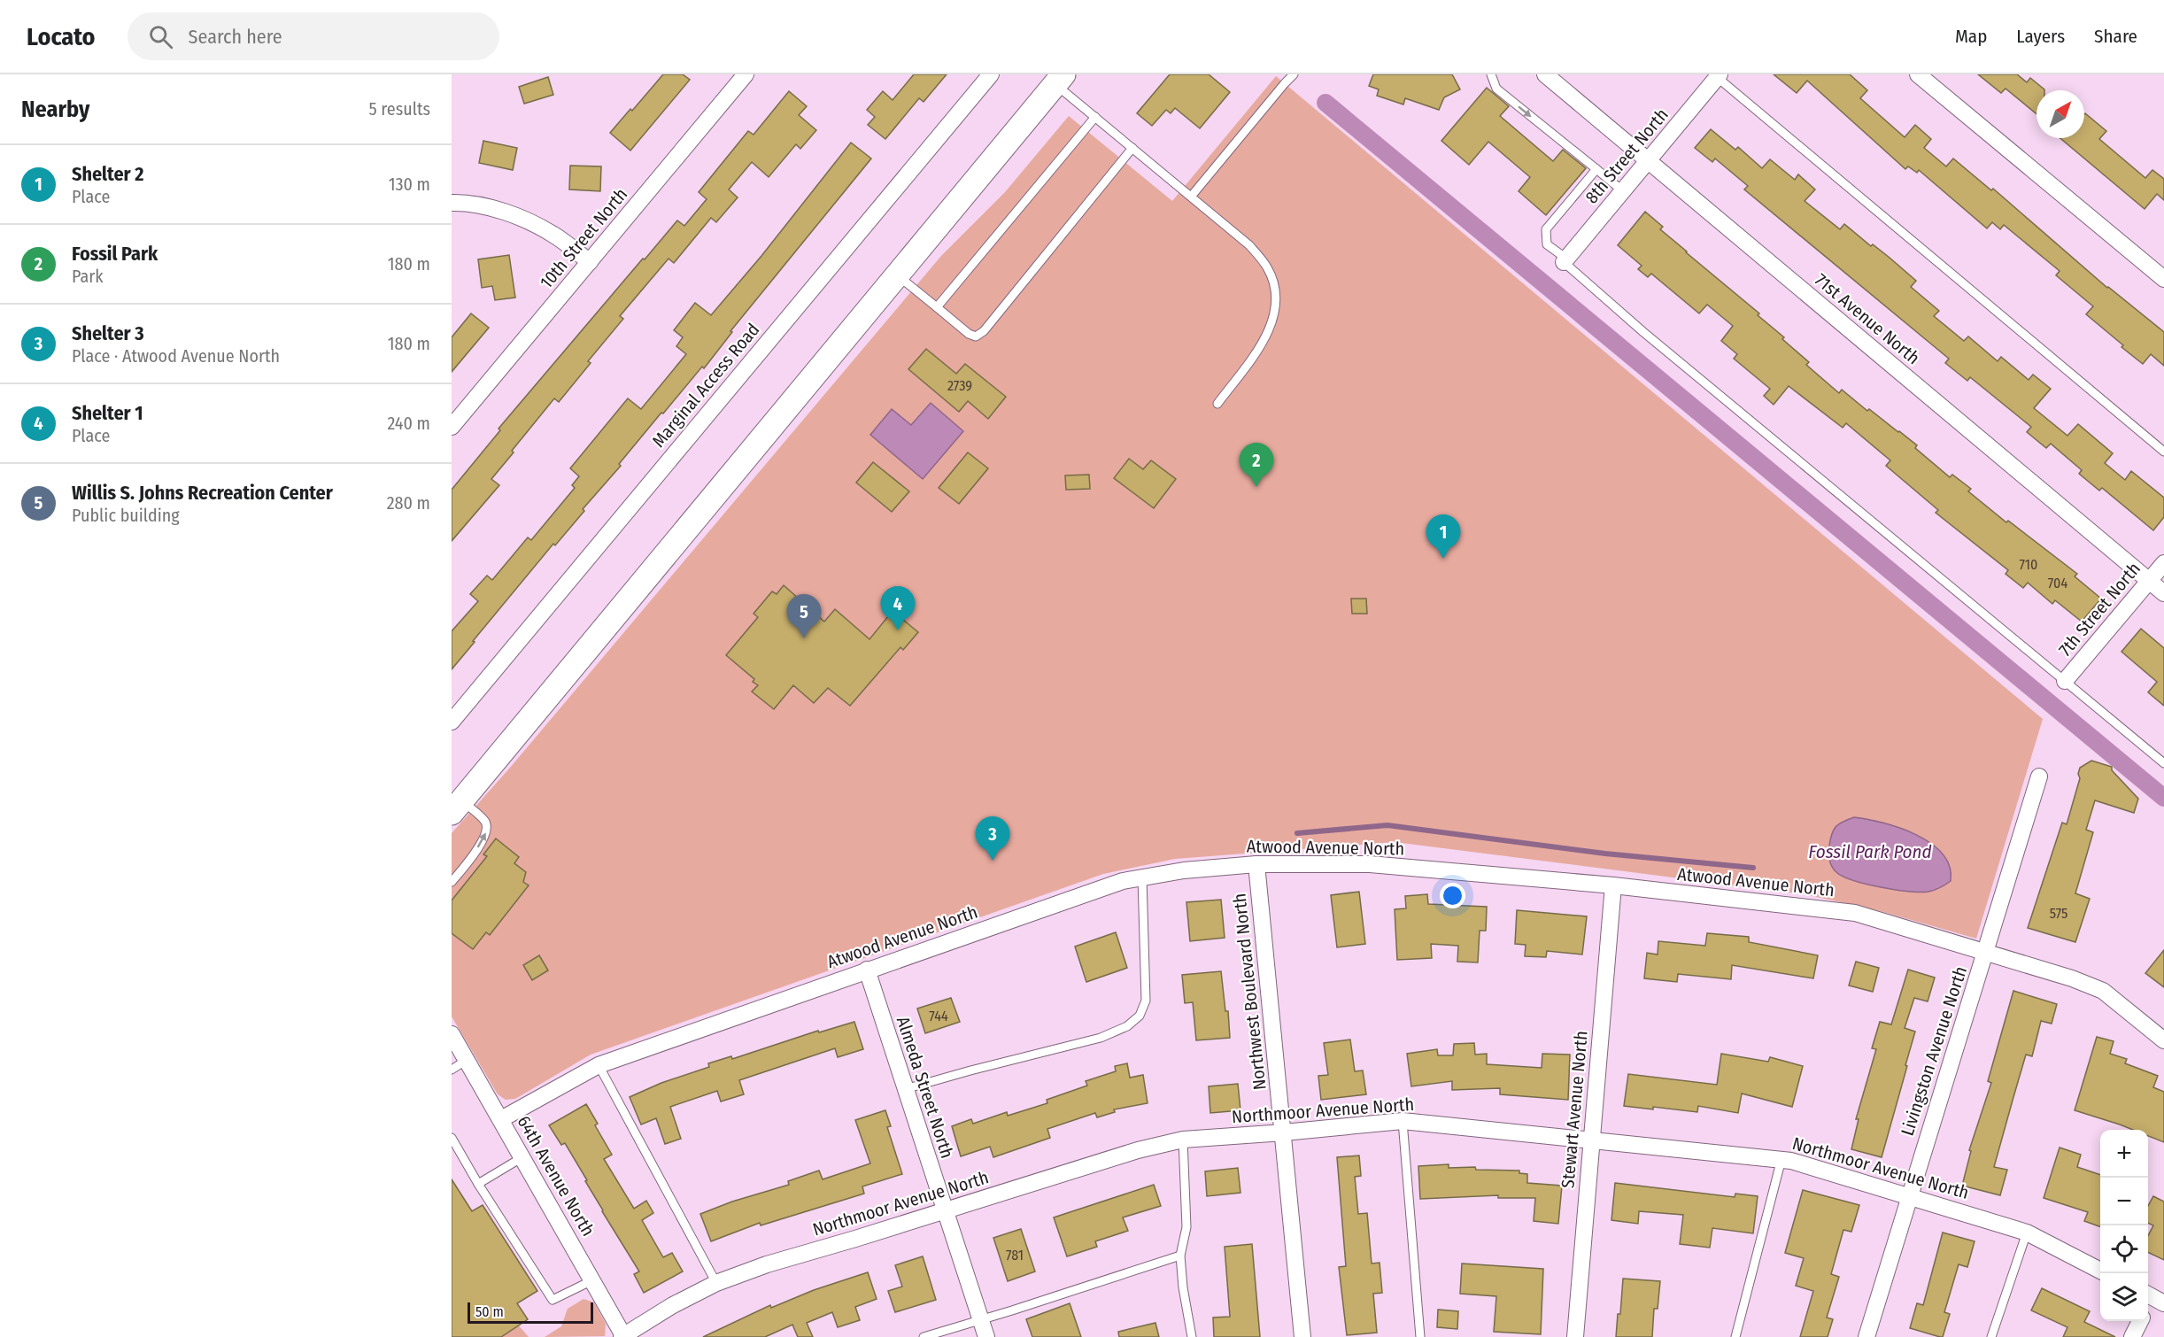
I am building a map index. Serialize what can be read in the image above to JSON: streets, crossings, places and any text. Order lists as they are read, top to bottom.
{
  "streets": {
    "street": [
      "8th Street North",
      "10th Street North",
      "71st Avenue North",
      "Marginal Access Road",
      "7th Street North",
      "Atwood Avenue North",
      "Northwest Boulevard North",
      "Livingston Avenue North",
      "Almeda Street North",
      "Stewart Avenue North",
      "Northmoor Avenue North",
      "64th Avenue North"
    ]
  },
  "crossings": [
    ["8th Street North", "71st Avenue North"],
    ["71st Avenue North", "7th Street North"],
    ["Atwood Avenue North", "Northwest Boulevard North"],
    ["Atwood Avenue North", "Livingston Avenue North"],
    ["Atwood Avenue North", "Almeda Street North"],
    ["Atwood Avenue North", "Stewart Avenue North"],
    ["Atwood Avenue North", "64th Avenue North"],
    ["Northwest Boulevard North", "Northmoor Avenue North"],
    ["Livingston Avenue North", "Northmoor Avenue North"],
    ["Almeda Street North", "Northmoor Avenue North"],
    ["Stewart Avenue North", "Northmoor Avenue North"],
    ["Northmoor Avenue North", "64th Avenue North"]
  ],
  "water": ["Fossil Park Pond"],
  "house_numbers": [
    "2739",
    "710",
    "704",
    "575",
    "744",
    "781"
  ],
  "scale_bar": "50 m",
  "north": "top right",
  "page": {
    "header": "Locato",
    "search": "Search here",
    "nav": ["Map", "Layers", "Share"],
    "heading": ["Nearby", "5 results"],
    "list": [
      {
        "mark": "1",
        "name": "Shelter 2",
        "note": "Place",
        "value": "130 m"
      },
      {
        "mark": "2",
        "name": "Fossil Park",
        "note": "Park",
        "value": "180 m"
      },
      {
        "mark": "3",
        "name": "Shelter 3",
        "note": "Place · Atwood Avenue North",
        "value": "180 m"
      },
      {
        "mark": "4",
        "name": "Shelter 1",
        "note": "Place",
        "value": "240 m"
      },
      {
        "mark": "5",
        "name": "Willis S. Johns Recreation Center",
        "note": "Public building",
        "value": "280 m"
      }
    ],
    "pins": [
      "2",
      "1",
      "4",
      "5",
      "3"
    ],
    "map_buttons": ["+", "−"],
    "scale": "50 m"
  }
}
